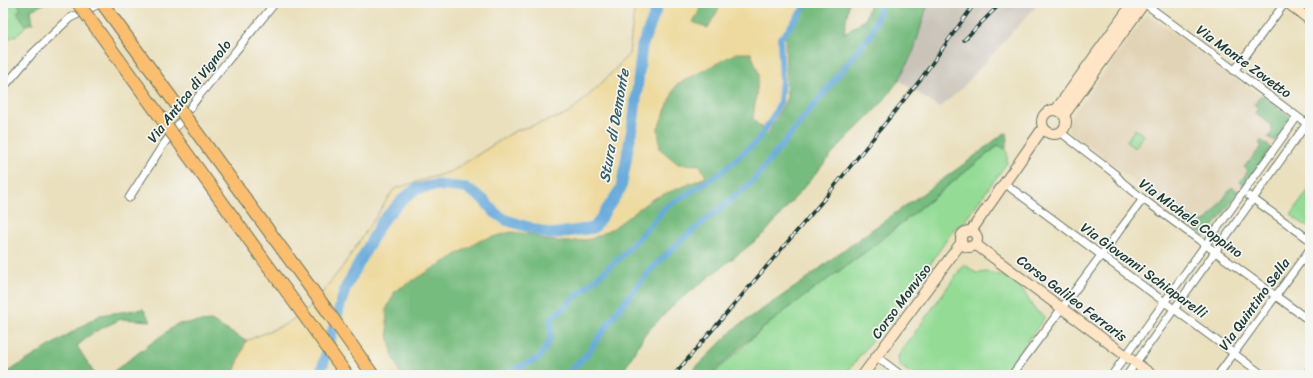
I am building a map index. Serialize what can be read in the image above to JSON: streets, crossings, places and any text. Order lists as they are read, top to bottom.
{
  "streets": {
    "main road": ["Corso Galileo Ferraris", "Corso Monviso"],
    "street": [
      "Via Monte Zovetto",
      "Via Antica di Vignolo",
      "Via Michele Coppino",
      "Via Giovanni Schiaparelli",
      "Via Quintino Sella"
    ]
  },
  "crossings": [
    ["Via Michele Coppino", "Via Quintino Sella"],
    ["Via Giovanni Schiaparelli", "Via Quintino Sella"],
    ["Corso Galileo Ferraris", "Corso Monviso"]
  ],
  "water": ["Stura di Demonte"]
}
